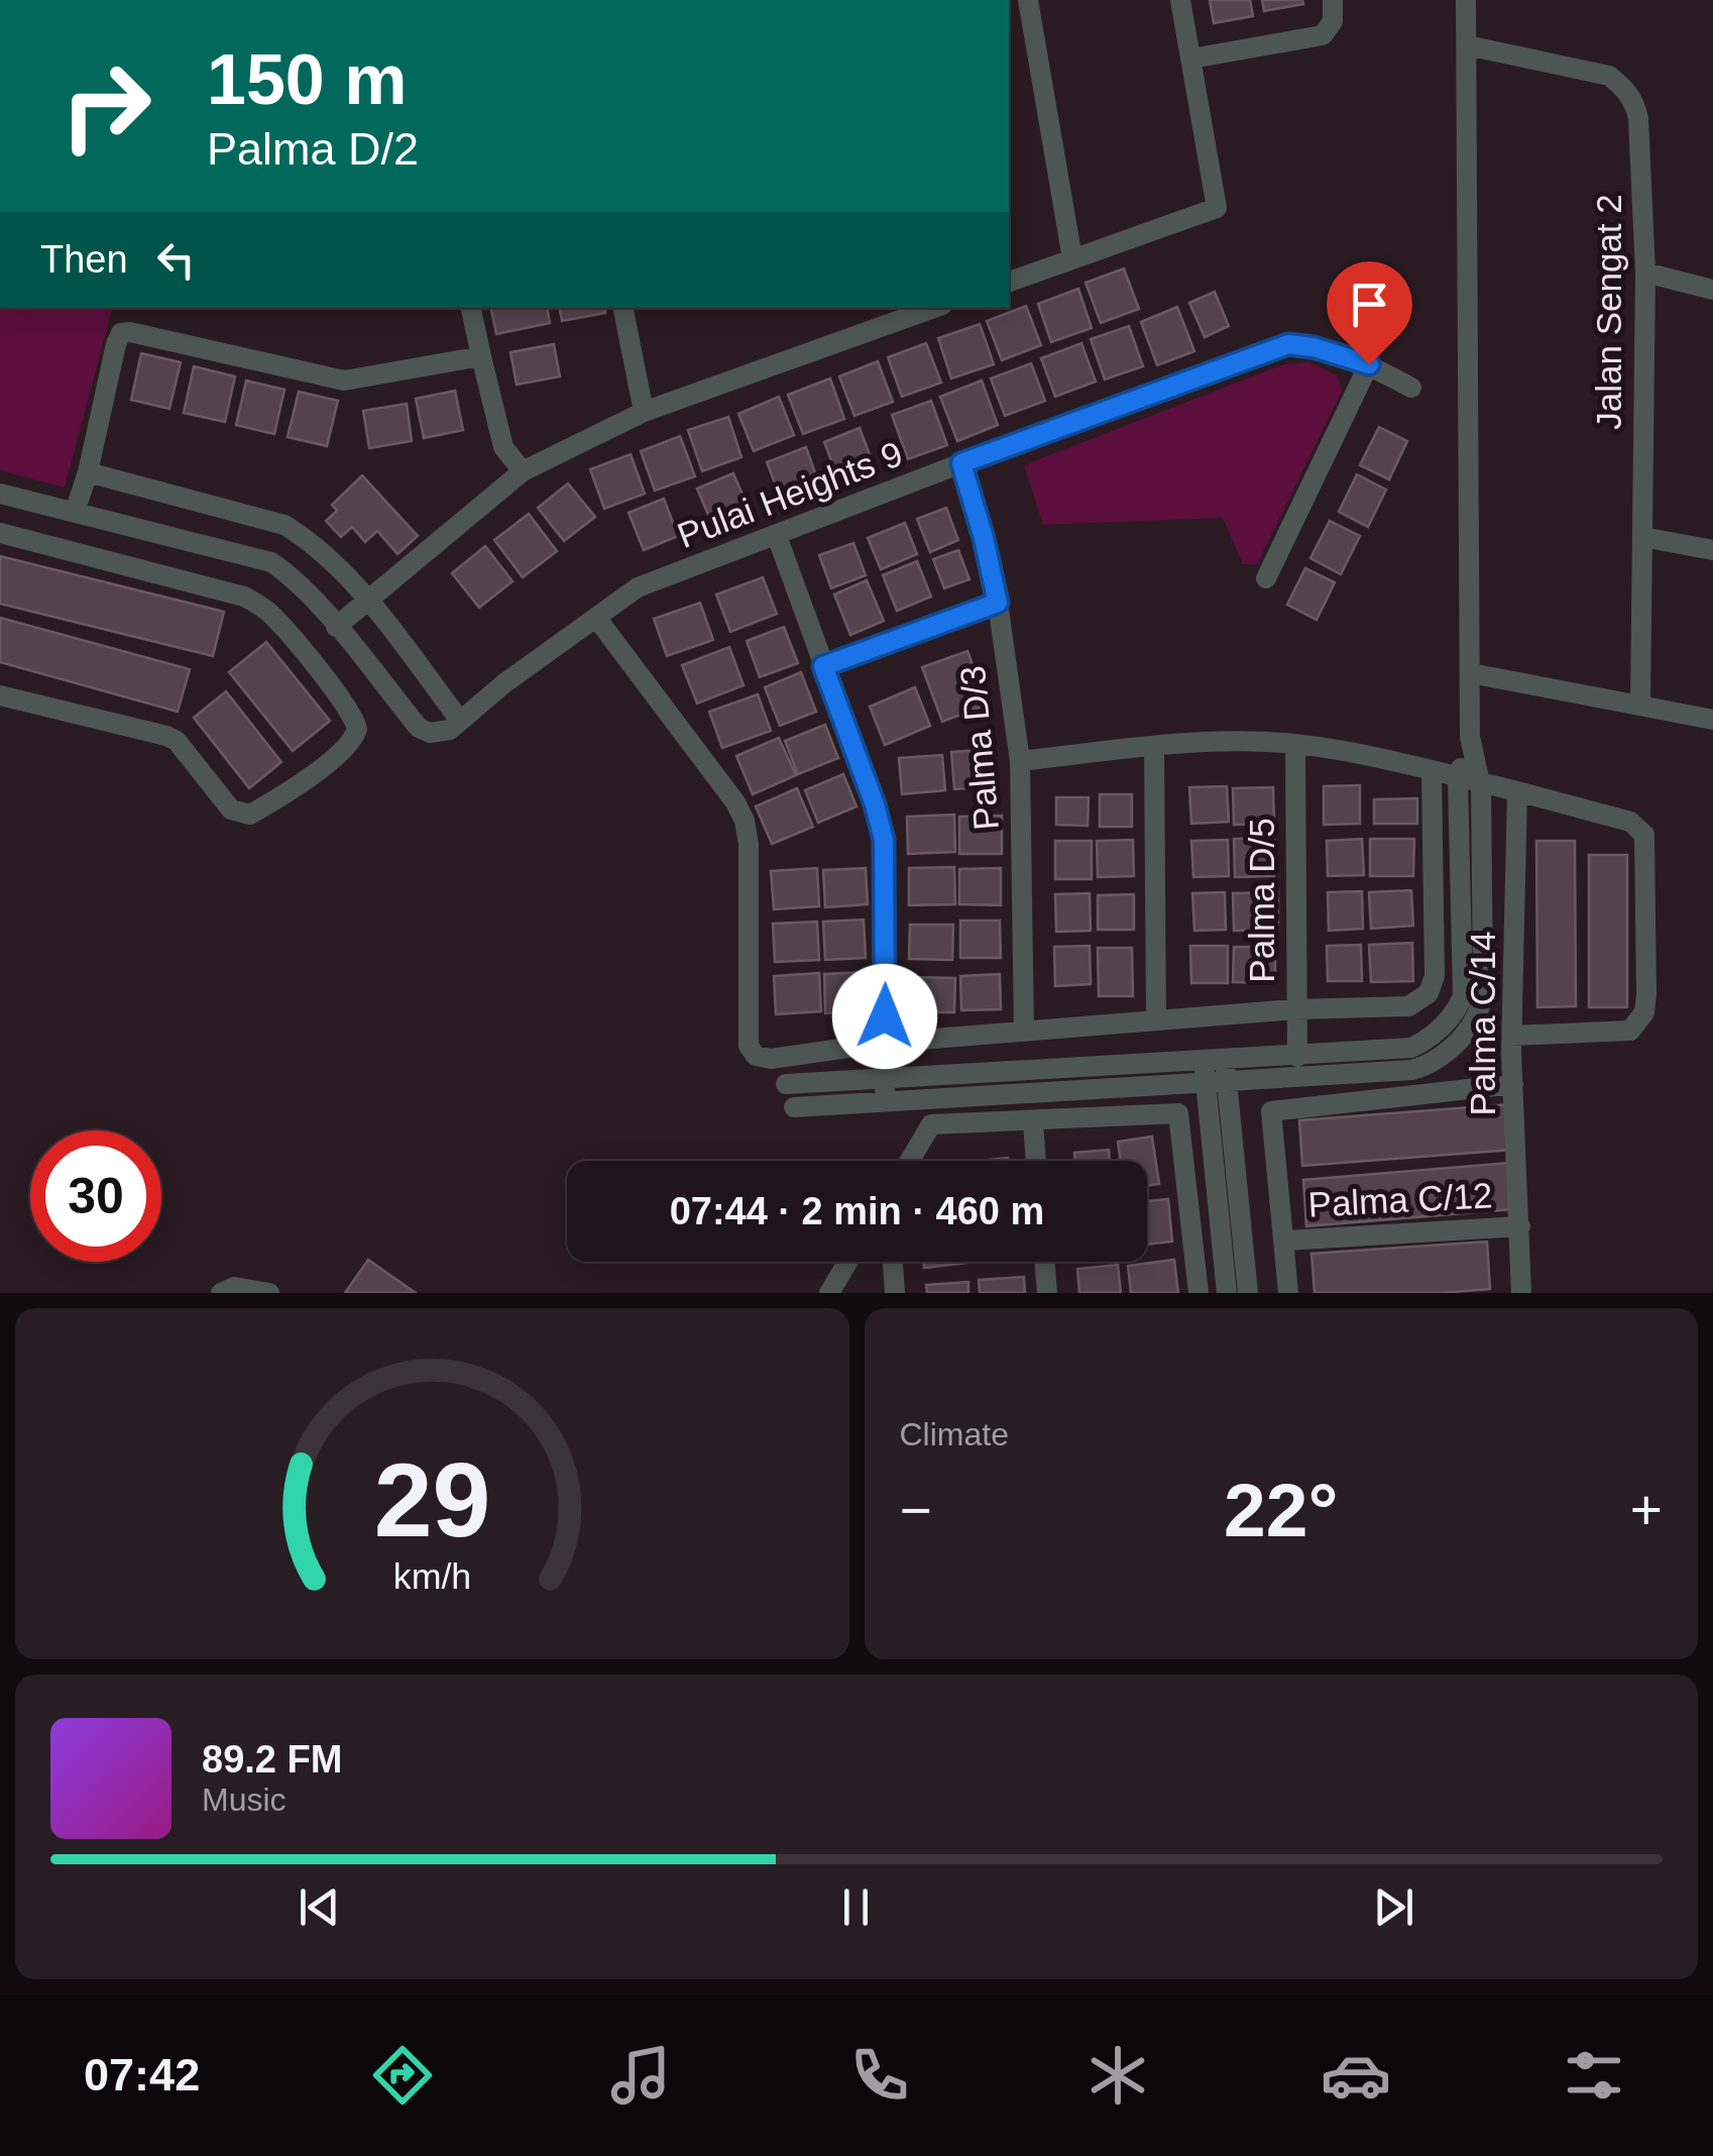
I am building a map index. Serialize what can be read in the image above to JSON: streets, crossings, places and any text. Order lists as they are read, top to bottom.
{
  "streets": {
    "street": [
      "Jalan Sengat 2",
      "Pulai Heights 9",
      "Palma D/3",
      "Palma D/5",
      "Palma C/14",
      "Palma C/12"
    ]
  },
  "crossings": [
    ["Pulai Heights 9", "Palma D/3"],
    ["Palma C/14", "Palma C/12"]
  ],
  "page": {
    "turn": ["150 m", "Palma D/2"],
    "then": "Then",
    "limit": "30",
    "trip": "07:44 · 2 min · 460 m",
    "tile": "Climate",
    "heat": ["−", "22°", "+"],
    "song": ["89.2 FM", "Music"],
    "tabs": "07:42",
    "gauge": ["29", "km/h"]
  }
}
